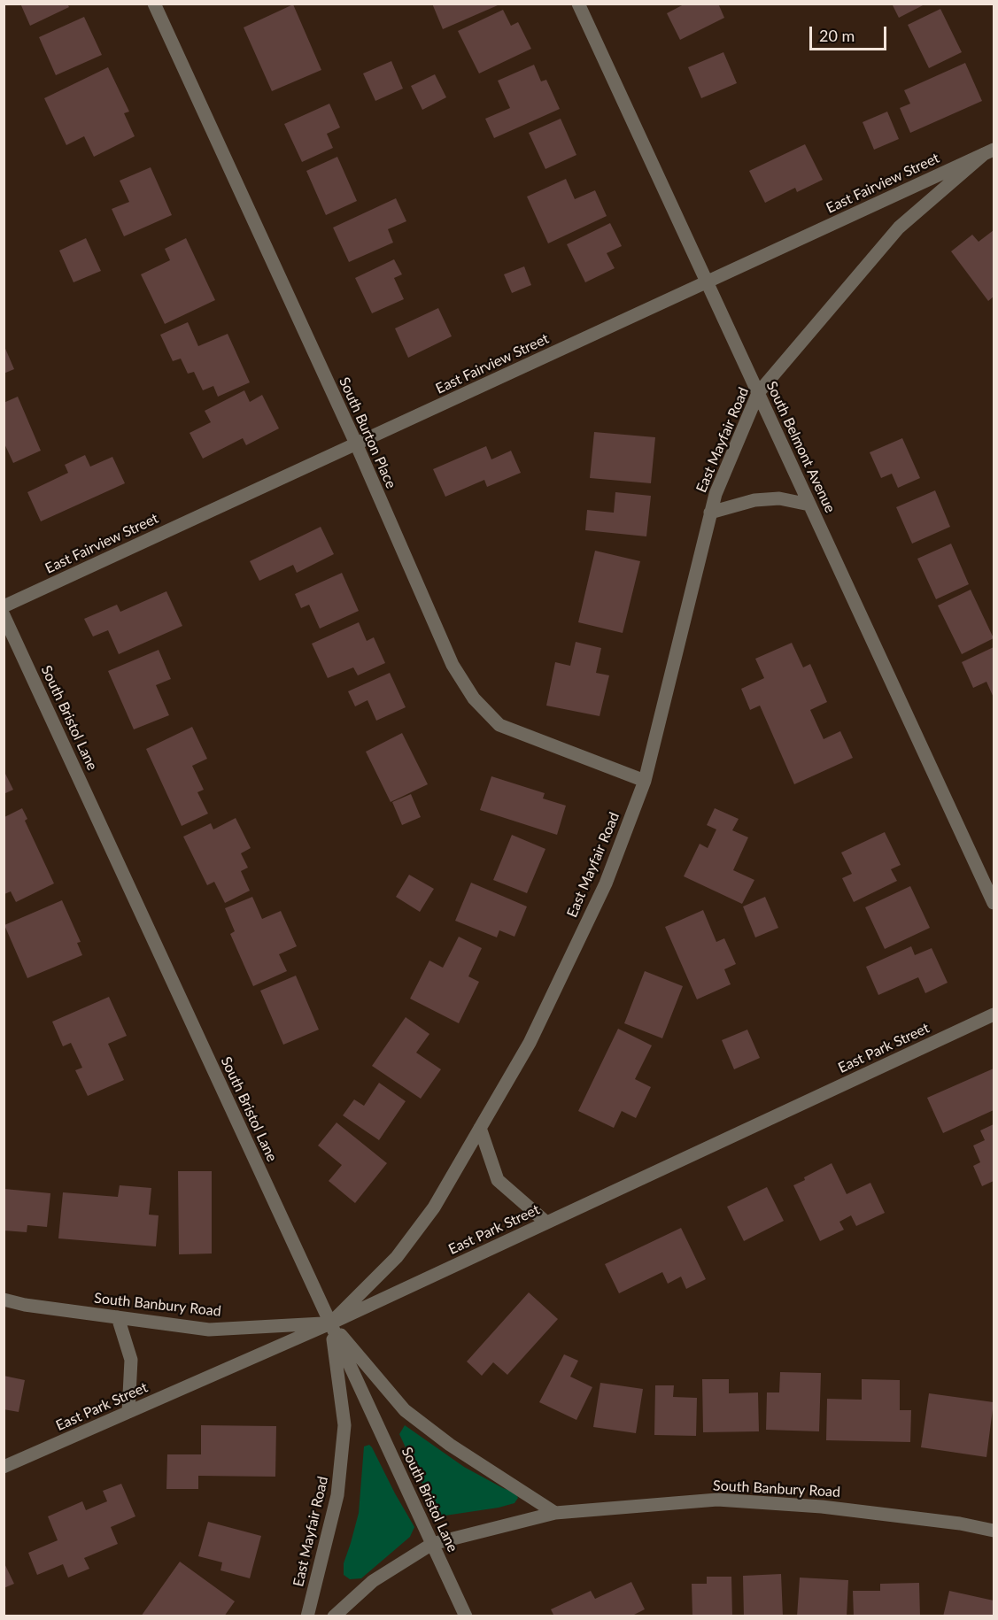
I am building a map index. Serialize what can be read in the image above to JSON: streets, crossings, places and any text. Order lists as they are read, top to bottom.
{
  "streets": {
    "street": [
      "East Fairview Street",
      "South Burton Place",
      "East Mayfair Road",
      "South Belmont Avenue",
      "South Bristol Lane",
      "East Park Street",
      "South Banbury Road"
    ]
  },
  "crossings": [
    ["East Fairview Street", "South Burton Place"],
    ["East Fairview Street", "East Mayfair Road"],
    ["East Fairview Street", "South Belmont Avenue"],
    ["South Burton Place", "East Mayfair Road"],
    ["East Mayfair Road", "South Belmont Avenue"],
    ["East Mayfair Road", "South Bristol Lane"],
    ["East Mayfair Road", "East Park Street"],
    ["East Mayfair Road", "South Banbury Road"],
    ["South Bristol Lane", "East Park Street"],
    ["South Bristol Lane", "South Banbury Road"],
    ["East Park Street", "South Banbury Road"]
  ],
  "scale_bar": "20 m"
}
